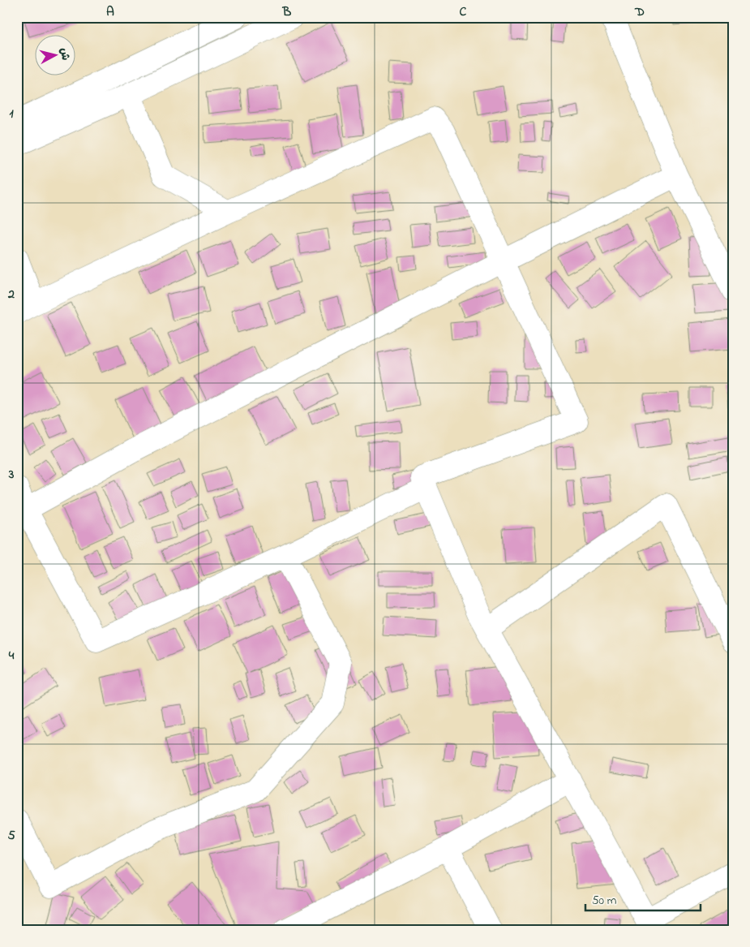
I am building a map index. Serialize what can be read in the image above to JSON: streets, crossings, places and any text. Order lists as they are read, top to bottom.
{
  "scale_bar": "50 m",
  "north": "right",
  "grid": {
    "columns": [
      "A",
      "B",
      "C",
      "D"
    ],
    "rows": [
      "1",
      "2",
      "3",
      "4",
      "5"
    ]
  }
}
